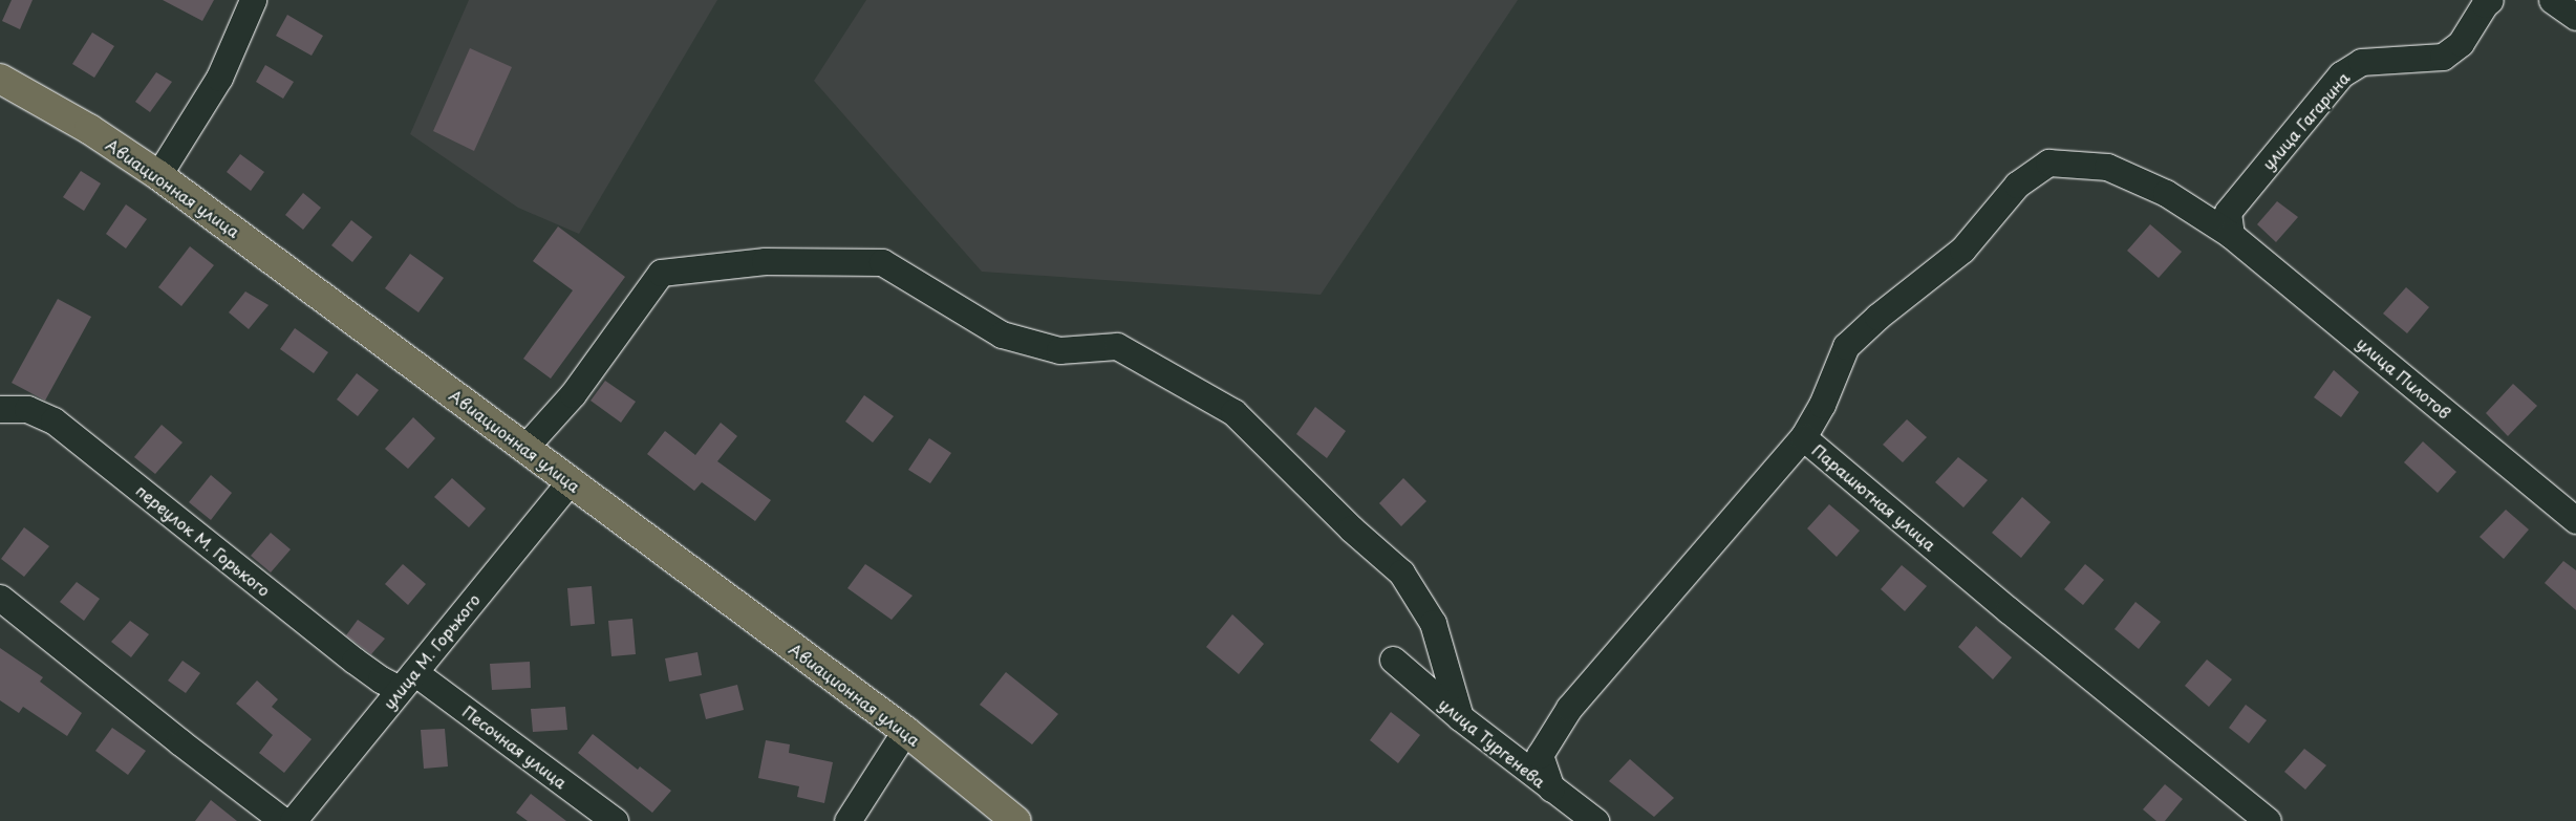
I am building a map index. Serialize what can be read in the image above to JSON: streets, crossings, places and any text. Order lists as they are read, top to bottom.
{
  "streets": {
    "main road": ["Авиационная улица"],
    "street": [
      "улица Гагарина",
      "улица Пилотов",
      "Парашютная улица",
      "переулок М. Горького",
      "улица М. Горького",
      "улица Тургенева",
      "Песочная улица"
    ]
  },
  "crossings": [
    ["улица Гагарина", "улица Пилотов"],
    ["Авиационная улица", "улица М. Горького"],
    ["улица Пилотов", "Парашютная улица"],
    ["Парашютная улица", "улица Тургенева"],
    ["переулок М. Горького", "улица М. Горького"],
    ["переулок М. Горького", "Песочная улица"],
    ["улица М. Горького", "Песочная улица"]
  ]
}
